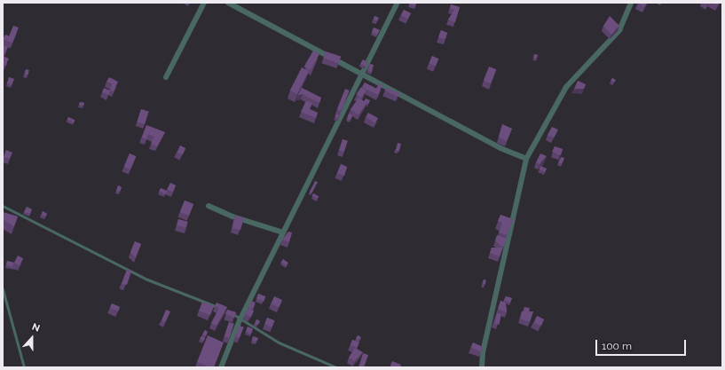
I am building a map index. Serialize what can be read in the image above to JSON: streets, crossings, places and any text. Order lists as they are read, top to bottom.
{
  "scale_bar": "100 m",
  "north": "top"
}
